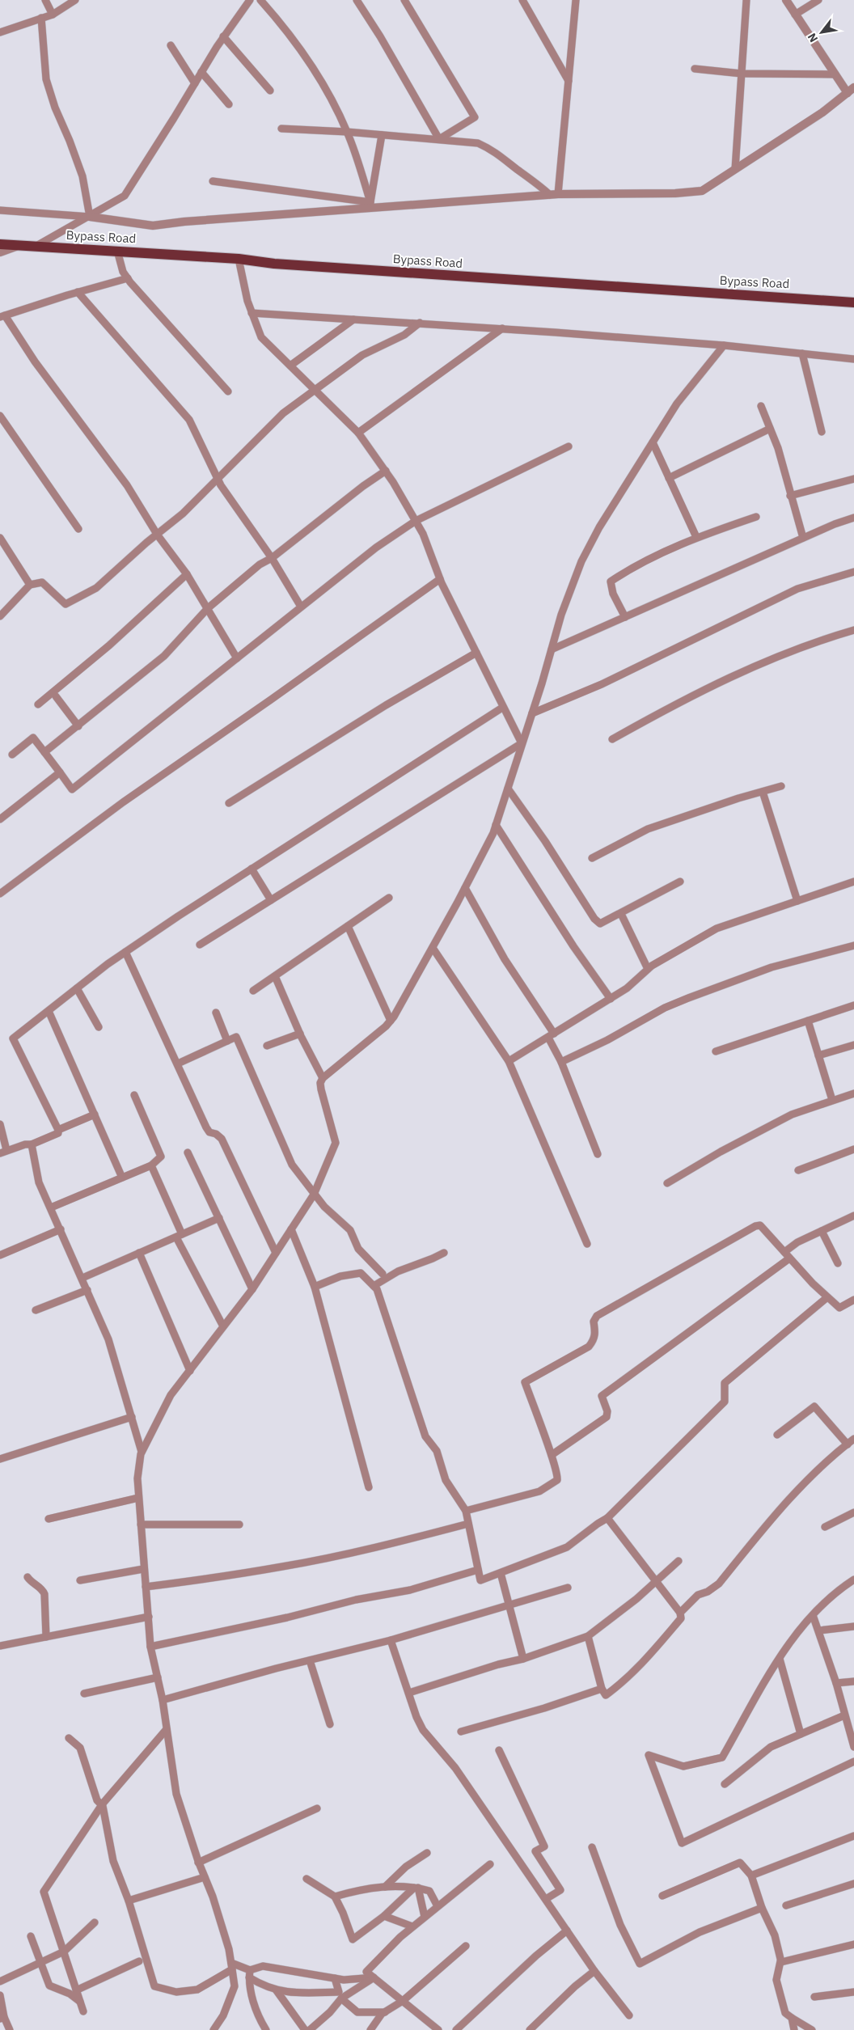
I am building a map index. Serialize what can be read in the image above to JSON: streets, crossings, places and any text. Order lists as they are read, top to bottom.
{
  "streets": {
    "main road": ["Bypass Road"]
  },
  "north": "bottom left"
}
